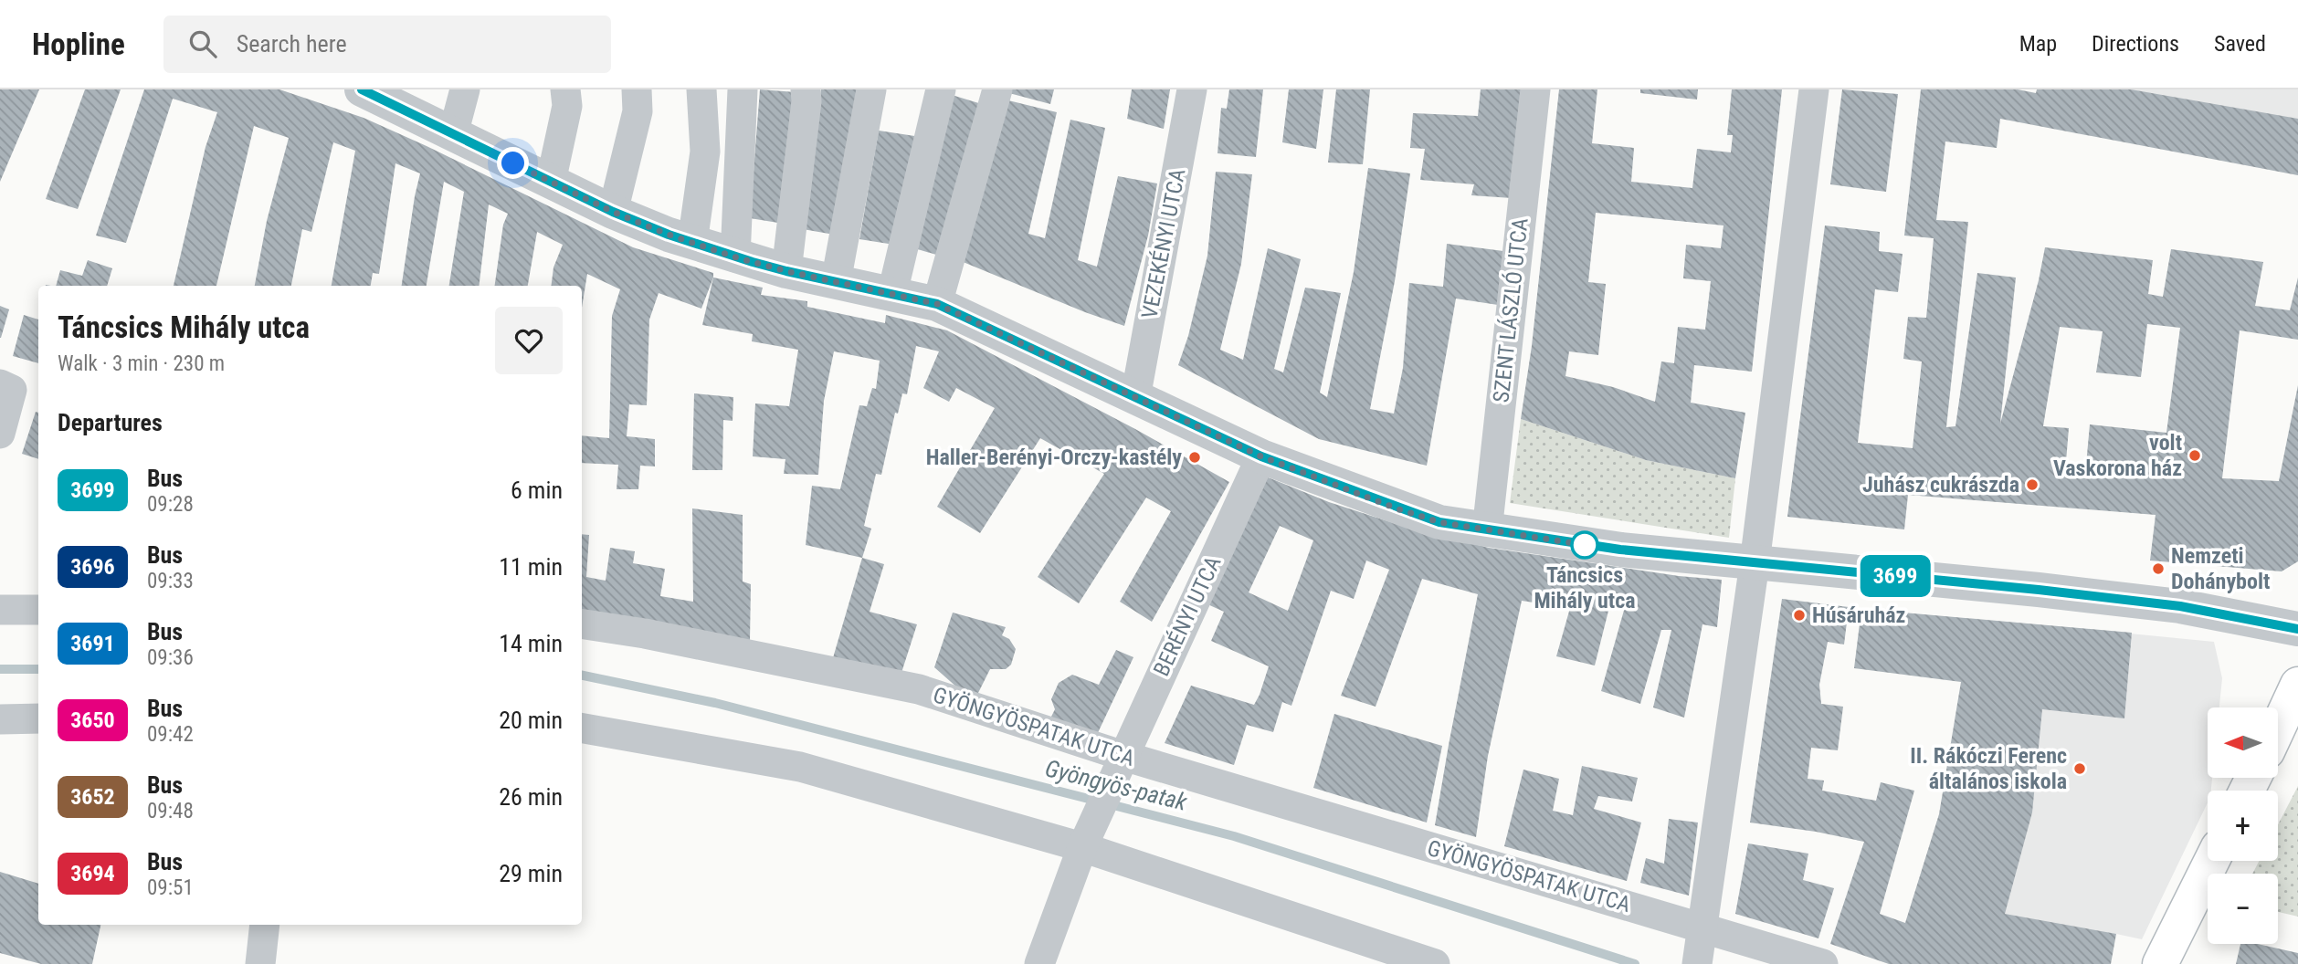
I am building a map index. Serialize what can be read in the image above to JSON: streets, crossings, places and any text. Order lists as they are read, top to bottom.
{
  "streets": {
    "street": [
      "VEZEKÉNYI UTCA",
      "SZENT LÁSZLÓ UTCA",
      "BERÉNYI UTCA",
      "GYÖNGYÖSPATAK UTCA"
    ]
  },
  "crossings": [
    ["BERÉNYI UTCA", "GYÖNGYÖSPATAK UTCA"]
  ],
  "water": ["Gyöngyös-patak"],
  "places": [
    "volt Vaskorona ház",
    "Haller-Berényi-Orczy-kastély",
    "Juhász cukrászda",
    "Táncsics Mihály utca",
    "Nemzeti Dohánybolt",
    "Húsáruház",
    "II. Rákóczi Ferenc általános iskola"
  ],
  "lines": ["bus line 3699"],
  "north": "left",
  "page": {
    "header": "Hopline",
    "search": "Search here",
    "nav": ["Map", "Directions", "Saved"],
    "on_map": "3699",
    "heading": [
      ["Táncsics Mihály utca", "Walk · 3 min · 230 m"],
      "Departures"
    ],
    "list": [
      {
        "mark": "3699",
        "name": "Bus",
        "note": "09:28",
        "value": "6 min"
      },
      {
        "mark": "3696",
        "name": "Bus",
        "note": "09:33",
        "value": "11 min"
      },
      {
        "mark": "3691",
        "name": "Bus",
        "note": "09:36",
        "value": "14 min"
      },
      {
        "mark": "3650",
        "name": "Bus",
        "note": "09:42",
        "value": "20 min"
      },
      {
        "mark": "3652",
        "name": "Bus",
        "note": "09:48",
        "value": "26 min"
      },
      {
        "mark": "3694",
        "name": "Bus",
        "note": "09:51",
        "value": "29 min"
      }
    ],
    "map_buttons": ["+", "−"]
  }
}
